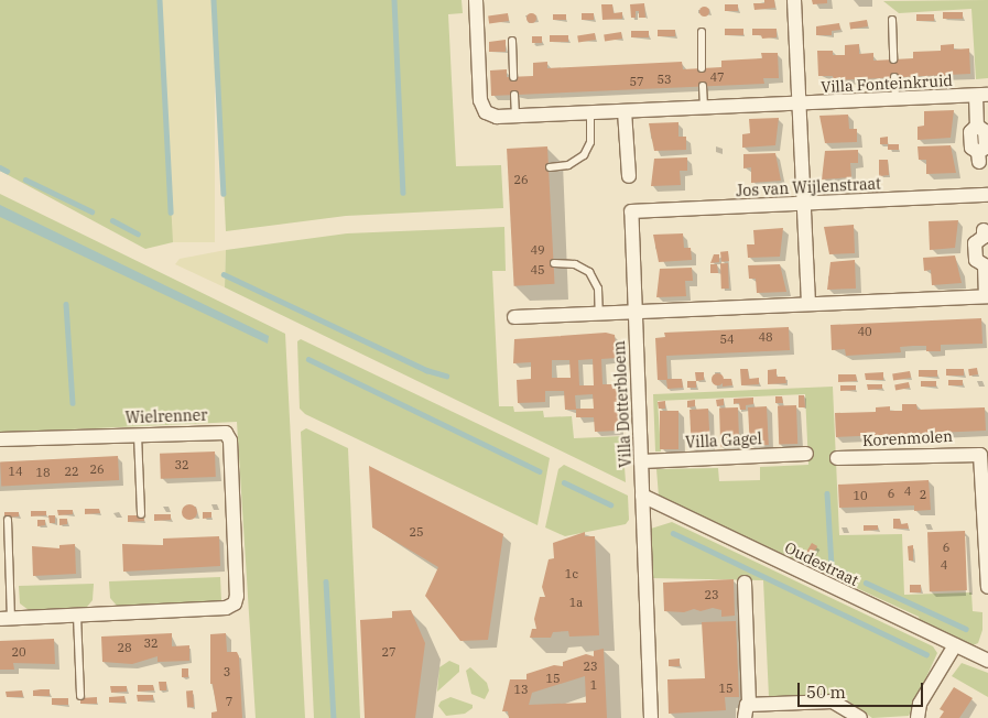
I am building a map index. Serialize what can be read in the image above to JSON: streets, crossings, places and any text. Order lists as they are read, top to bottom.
{
  "streets": {
    "street": [
      "Villa Fonteinkruid",
      "Jos van Wijlenstraat",
      "Villa Dotterbloem",
      "Wielrenner",
      "Korenmolen",
      "Villa Gagel",
      "Oudestraat"
    ]
  },
  "crossings": [
    ["Jos van Wijlenstraat", "Villa Dotterbloem"],
    ["Villa Dotterbloem", "Villa Gagel"],
    ["Villa Dotterbloem", "Oudestraat"]
  ],
  "house_numbers": [
    "47",
    "53",
    "57",
    "26",
    "49",
    "45",
    "40",
    "48",
    "54",
    "32",
    "26",
    "14",
    "22",
    "18",
    "4",
    "6",
    "2",
    "10",
    "25",
    "6",
    "4",
    "1c",
    "23",
    "1a",
    "32",
    "28",
    "20",
    "27",
    "23",
    "3",
    "15",
    "1",
    "15",
    "13",
    "7"
  ],
  "scale_bar": "50 m"
}
